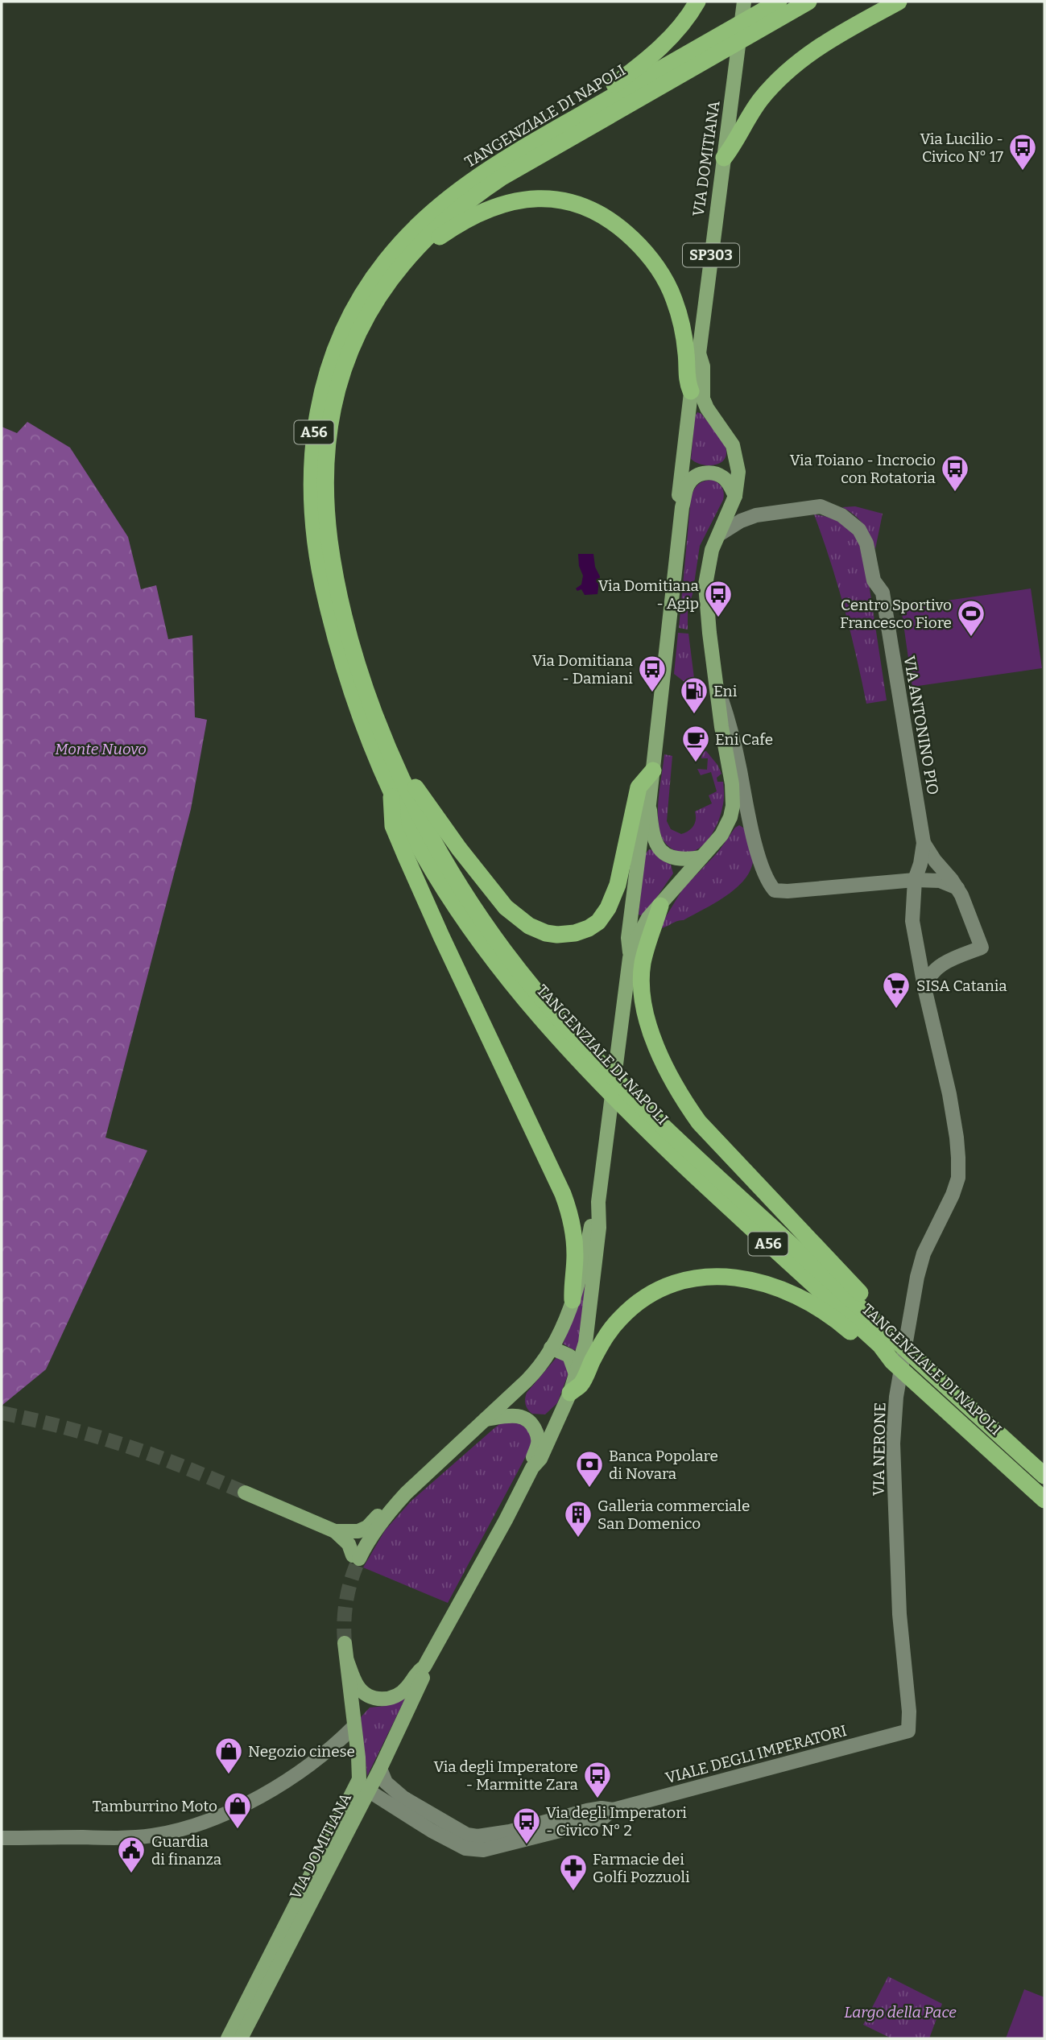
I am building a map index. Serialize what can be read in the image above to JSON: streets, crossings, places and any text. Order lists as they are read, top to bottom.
{
  "streets": {
    "highway": ["TANGENZIALE DI NAPOLI", "A56"],
    "main road": ["VIA DOMITIANA", "SP303"],
    "street": ["VIA ANTONINO PIO", "VIA NERONE", "VIALE DEGLI IMPERATORI"]
  },
  "crossings": [
    ["VIA ANTONINO PIO", "VIA NERONE"],
    ["VIA NERONE", "VIALE DEGLI IMPERATORI"]
  ],
  "parks": ["Monte Nuovo", "Largo della Pace"],
  "places": {
    "bus stop": [
      "Via Lucilio - Civico N° 17",
      "Via Toiano - Incrocio con Rotatoria",
      "Via Domitiana - Agip",
      "Via Domitiana - Damiani",
      "Via degli Imperatore - Marmitte Zara",
      "Via degli Imperatori - Civico N° 2"
    ],
    "sports": ["Centro Sportivo Francesco Fiore"],
    "fuel station": ["Eni"],
    "cafe": ["Eni Cafe"],
    "supermarket": ["SISA Catania"],
    "bank": ["Banca Popolare di Novara"],
    "building": ["Galleria commerciale San Domenico"],
    "shop": ["Negozio cinese", "Tamburrino Moto"],
    "public building": ["Guardia di finanza"],
    "pharmacy": ["Farmacie dei Golfi Pozzuoli"]
  }
}
